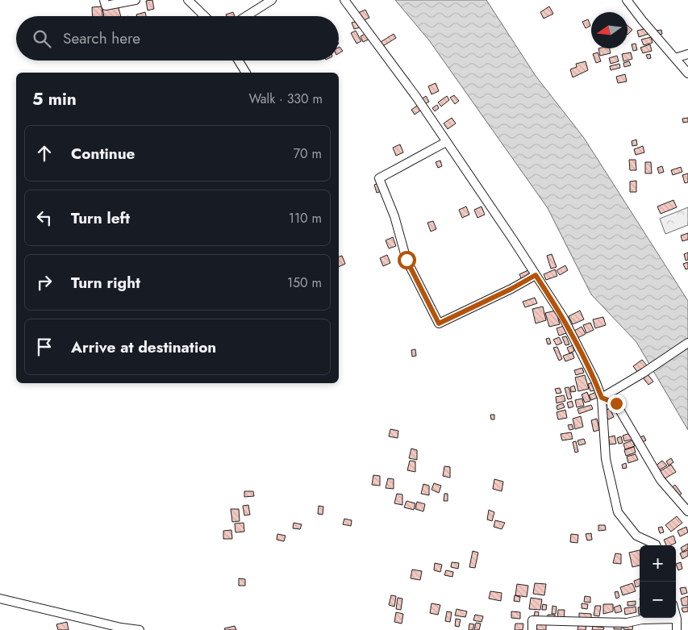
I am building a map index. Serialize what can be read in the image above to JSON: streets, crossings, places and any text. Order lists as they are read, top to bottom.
{
  "north": "left",
  "page": {
    "search": "Search here",
    "heading": ["5 min", "Walk · 330 m"],
    "list": [
      ["Continue", "70 m"],
      ["Turn left", "110 m"],
      ["Turn right", "150 m"],
      "Arrive at destination"
    ],
    "map_buttons": ["+", "−"]
  }
}
